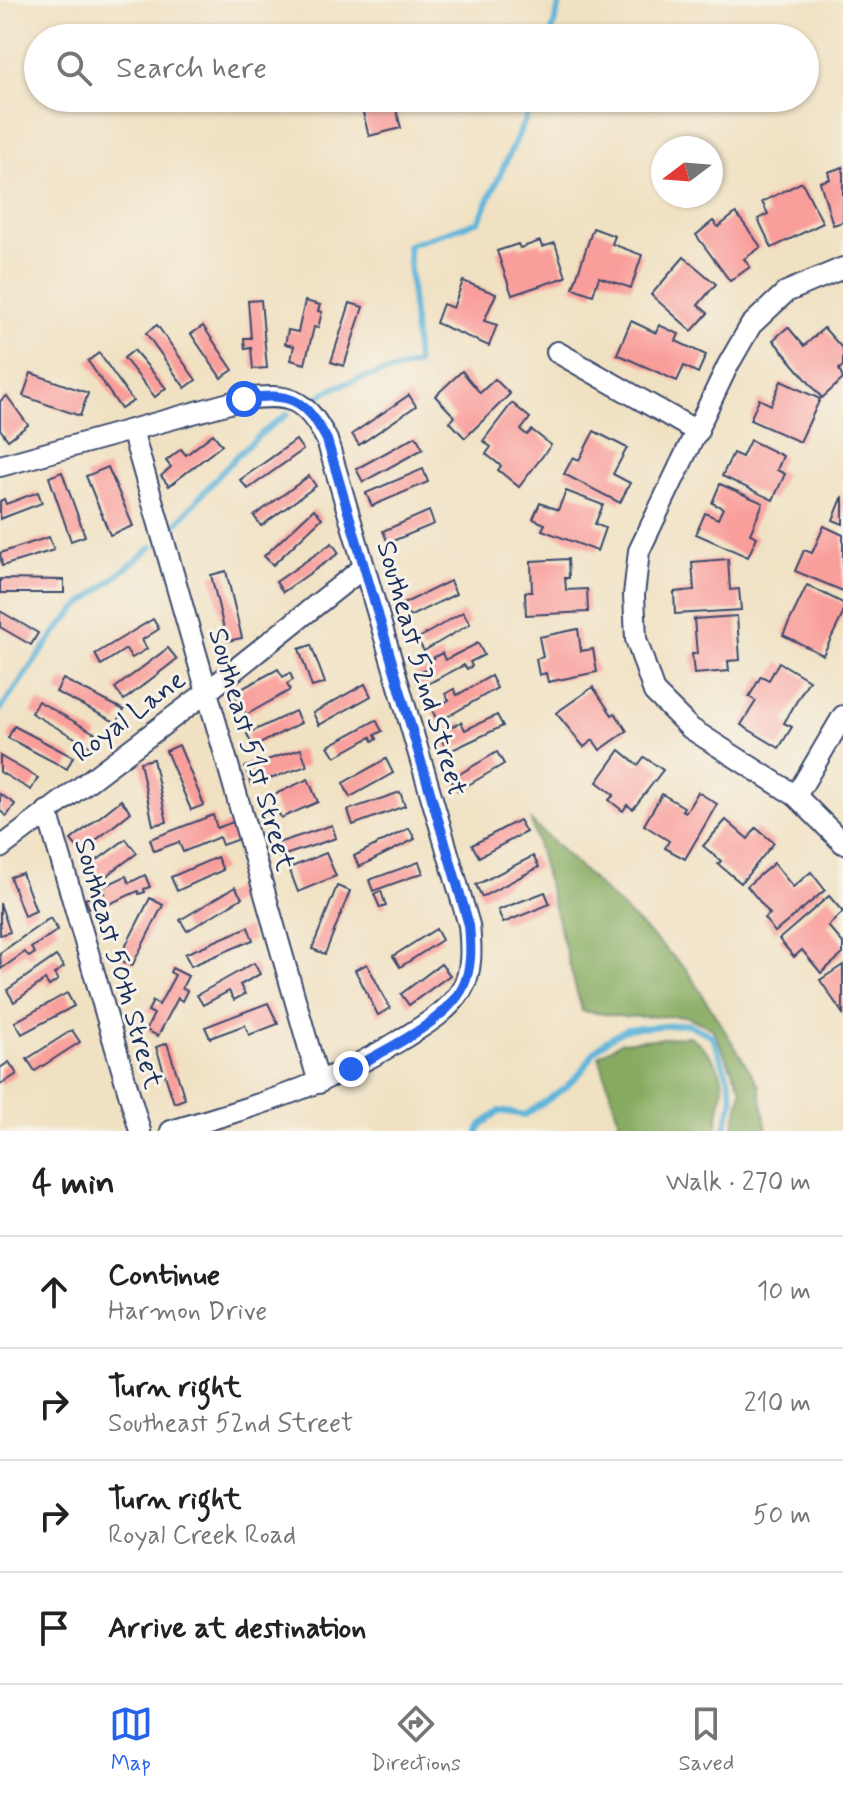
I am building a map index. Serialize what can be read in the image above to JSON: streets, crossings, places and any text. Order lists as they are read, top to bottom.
{
  "streets": {
    "street": [
      "Southeast 52nd Street",
      "Royal Lane",
      "Southeast 51st Street",
      "Southeast 50th Street"
    ]
  },
  "crossings": [
    ["Southeast 52nd Street", "Royal Lane"],
    ["Southeast 52nd Street", "Southeast 51st Street"],
    ["Royal Lane", "Southeast 51st Street"],
    ["Royal Lane", "Southeast 50th Street"]
  ],
  "north": "left",
  "page": {
    "search": "Search here",
    "heading": ["4 min", "Walk · 270 m"],
    "list": [
      ["Continue", "Harmon Drive", "10 m"],
      ["Turn right", "Southeast 52nd Street", "210 m"],
      ["Turn right", "Royal Creek Road", "50 m"],
      "Arrive at destination"
    ],
    "nav": ["Map", "Directions", "Saved"]
  }
}
